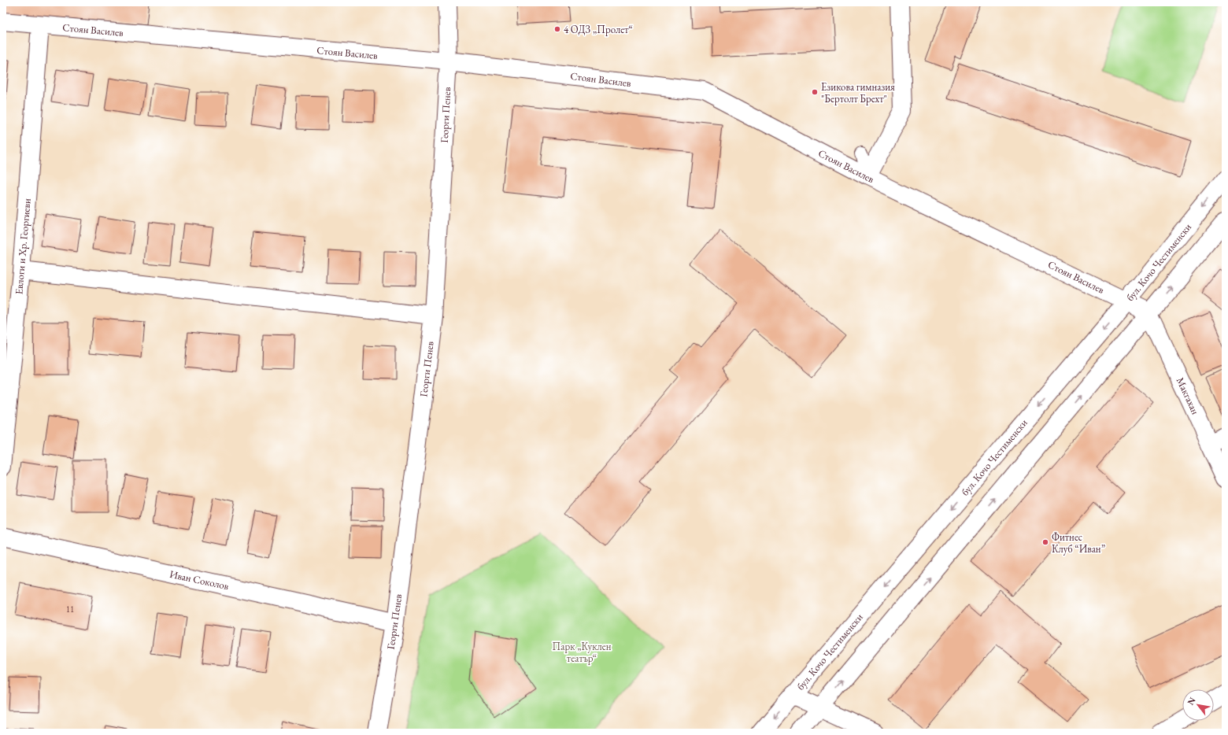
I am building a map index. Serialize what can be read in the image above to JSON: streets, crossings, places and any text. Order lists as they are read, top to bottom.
{
  "streets": {
    "street": [
      "Стоян Василев",
      "Георги Пенев",
      "Евлоги и Хр. Георгиеви",
      "бул. Кочо Честименски",
      "Макгахан",
      "Иван Соколов"
    ]
  },
  "crossings": [
    ["Стоян Василев", "Георги Пенев"],
    ["Стоян Василев", "Евлоги и Хр. Георгиеви"],
    ["Стоян Василев", "бул. Кочо Честименски"],
    ["Стоян Василев", "Макгахан"],
    ["Георги Пенев", "Иван Соколов"]
  ],
  "parks": ["Парк „Куклен театър“"],
  "places": ["4 ОДЗ „Пролет“", "Езикова гимназия \"Бертолт Брехт\"", "Фитнес Клуб “Иван”"],
  "house_numbers": ["11"],
  "north": "top left"
}
